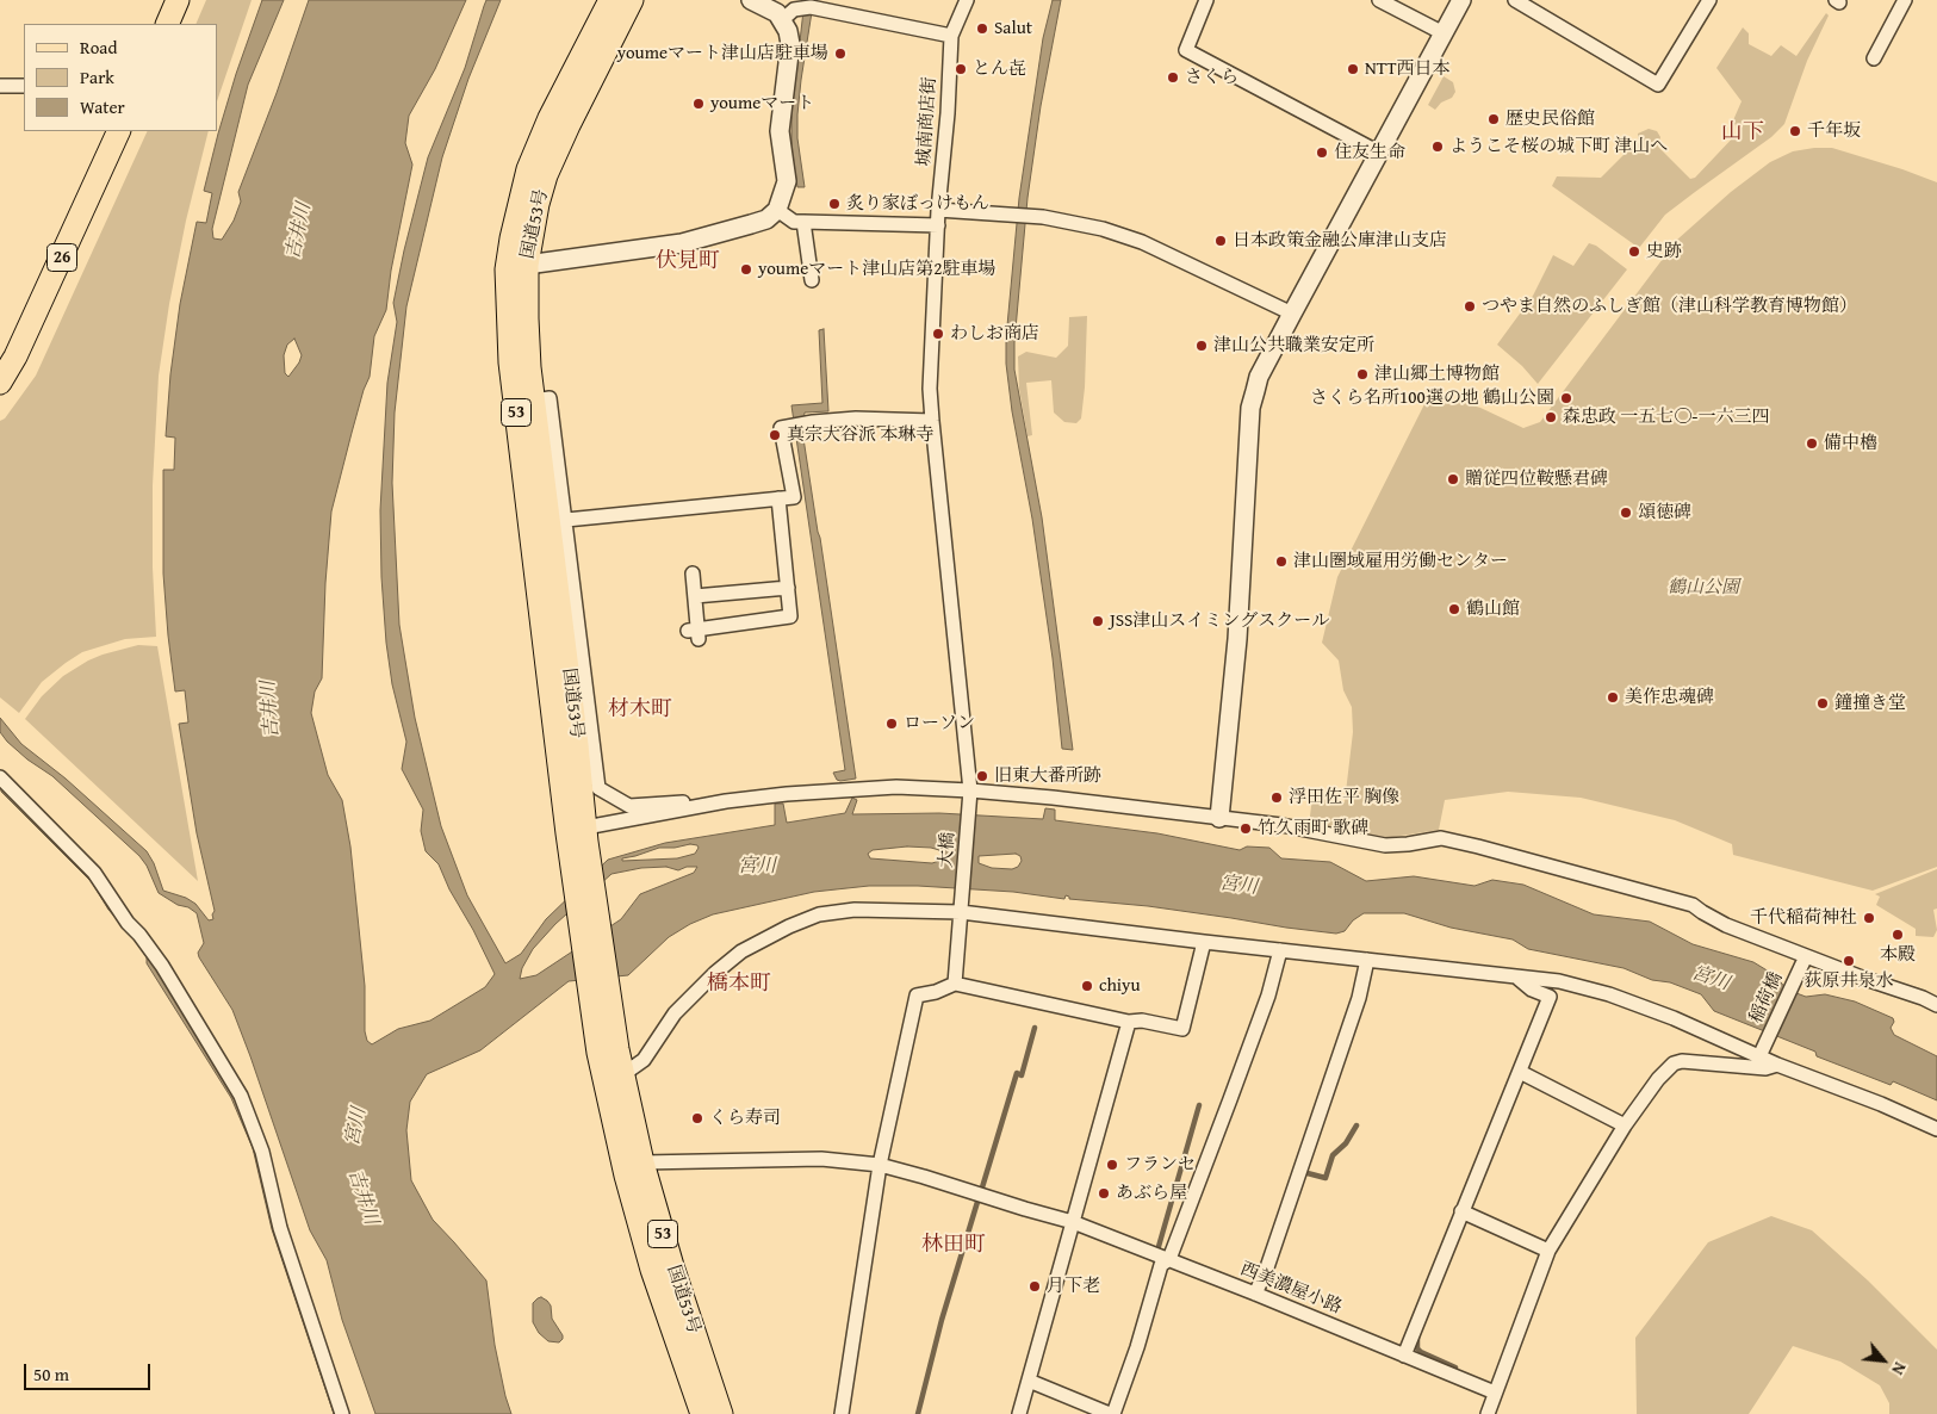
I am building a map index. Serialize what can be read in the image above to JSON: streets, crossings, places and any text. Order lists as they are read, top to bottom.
{
  "streets": {
    "main road": ["国道53号", "26", "53"],
    "street": [
      "城南商店街",
      "大橋",
      "稲荷橋",
      "西美濃屋小路"
    ]
  },
  "crossings": [
    ["城南商店街", "大橋"],
    ["国道53号", "西美濃屋小路"]
  ],
  "districts": [
    "山下",
    "伏見町",
    "材木町",
    "橋本町",
    "林田町"
  ],
  "water": ["吉井川", "宮川"],
  "parks": ["鶴山公園"],
  "places": [
    "Salut",
    "youmeマート津山店駐車場",
    "とん㐂",
    "NTT西日本",
    "さくら",
    "youmeマート",
    "歴史民俗館",
    "千年坂",
    "ようこそ桜の城下町 津山へ",
    "住友生命",
    "炙り家ぼっけもん",
    "日本政策金融公庫津山支店",
    "史跡",
    "youmeマート津山店第2駐車場",
    "つやま自然のふしぎ館（津山科学教育博物館）",
    "わしお商店",
    "津山公共職業安定所",
    "津山郷土博物館",
    "さくら名所100選の地 鶴山公園",
    "森忠政 一五七〇-一六三四",
    "真宗大谷派 本琳寺",
    "備中櫓",
    "贈従四位鞍懸君碑",
    "頌徳碑",
    "津山圏域雇用労働センター",
    "鶴山館",
    "JSS津山スイミングスクール",
    "美作忠魂碑",
    "鐘撞き堂",
    "ローソン",
    "旧東大番所跡",
    "浮田佐平 胸像",
    "竹久雨町 歌碑",
    "千代稲荷神社",
    "本殿",
    "荻原井泉水",
    "chiyu",
    "くら寿司",
    "フランセ",
    "あぶら屋",
    "月下老"
  ],
  "legend": ["Road", "Park", "Water"],
  "scale_bar": "50 m",
  "north": "bottom right"
}
